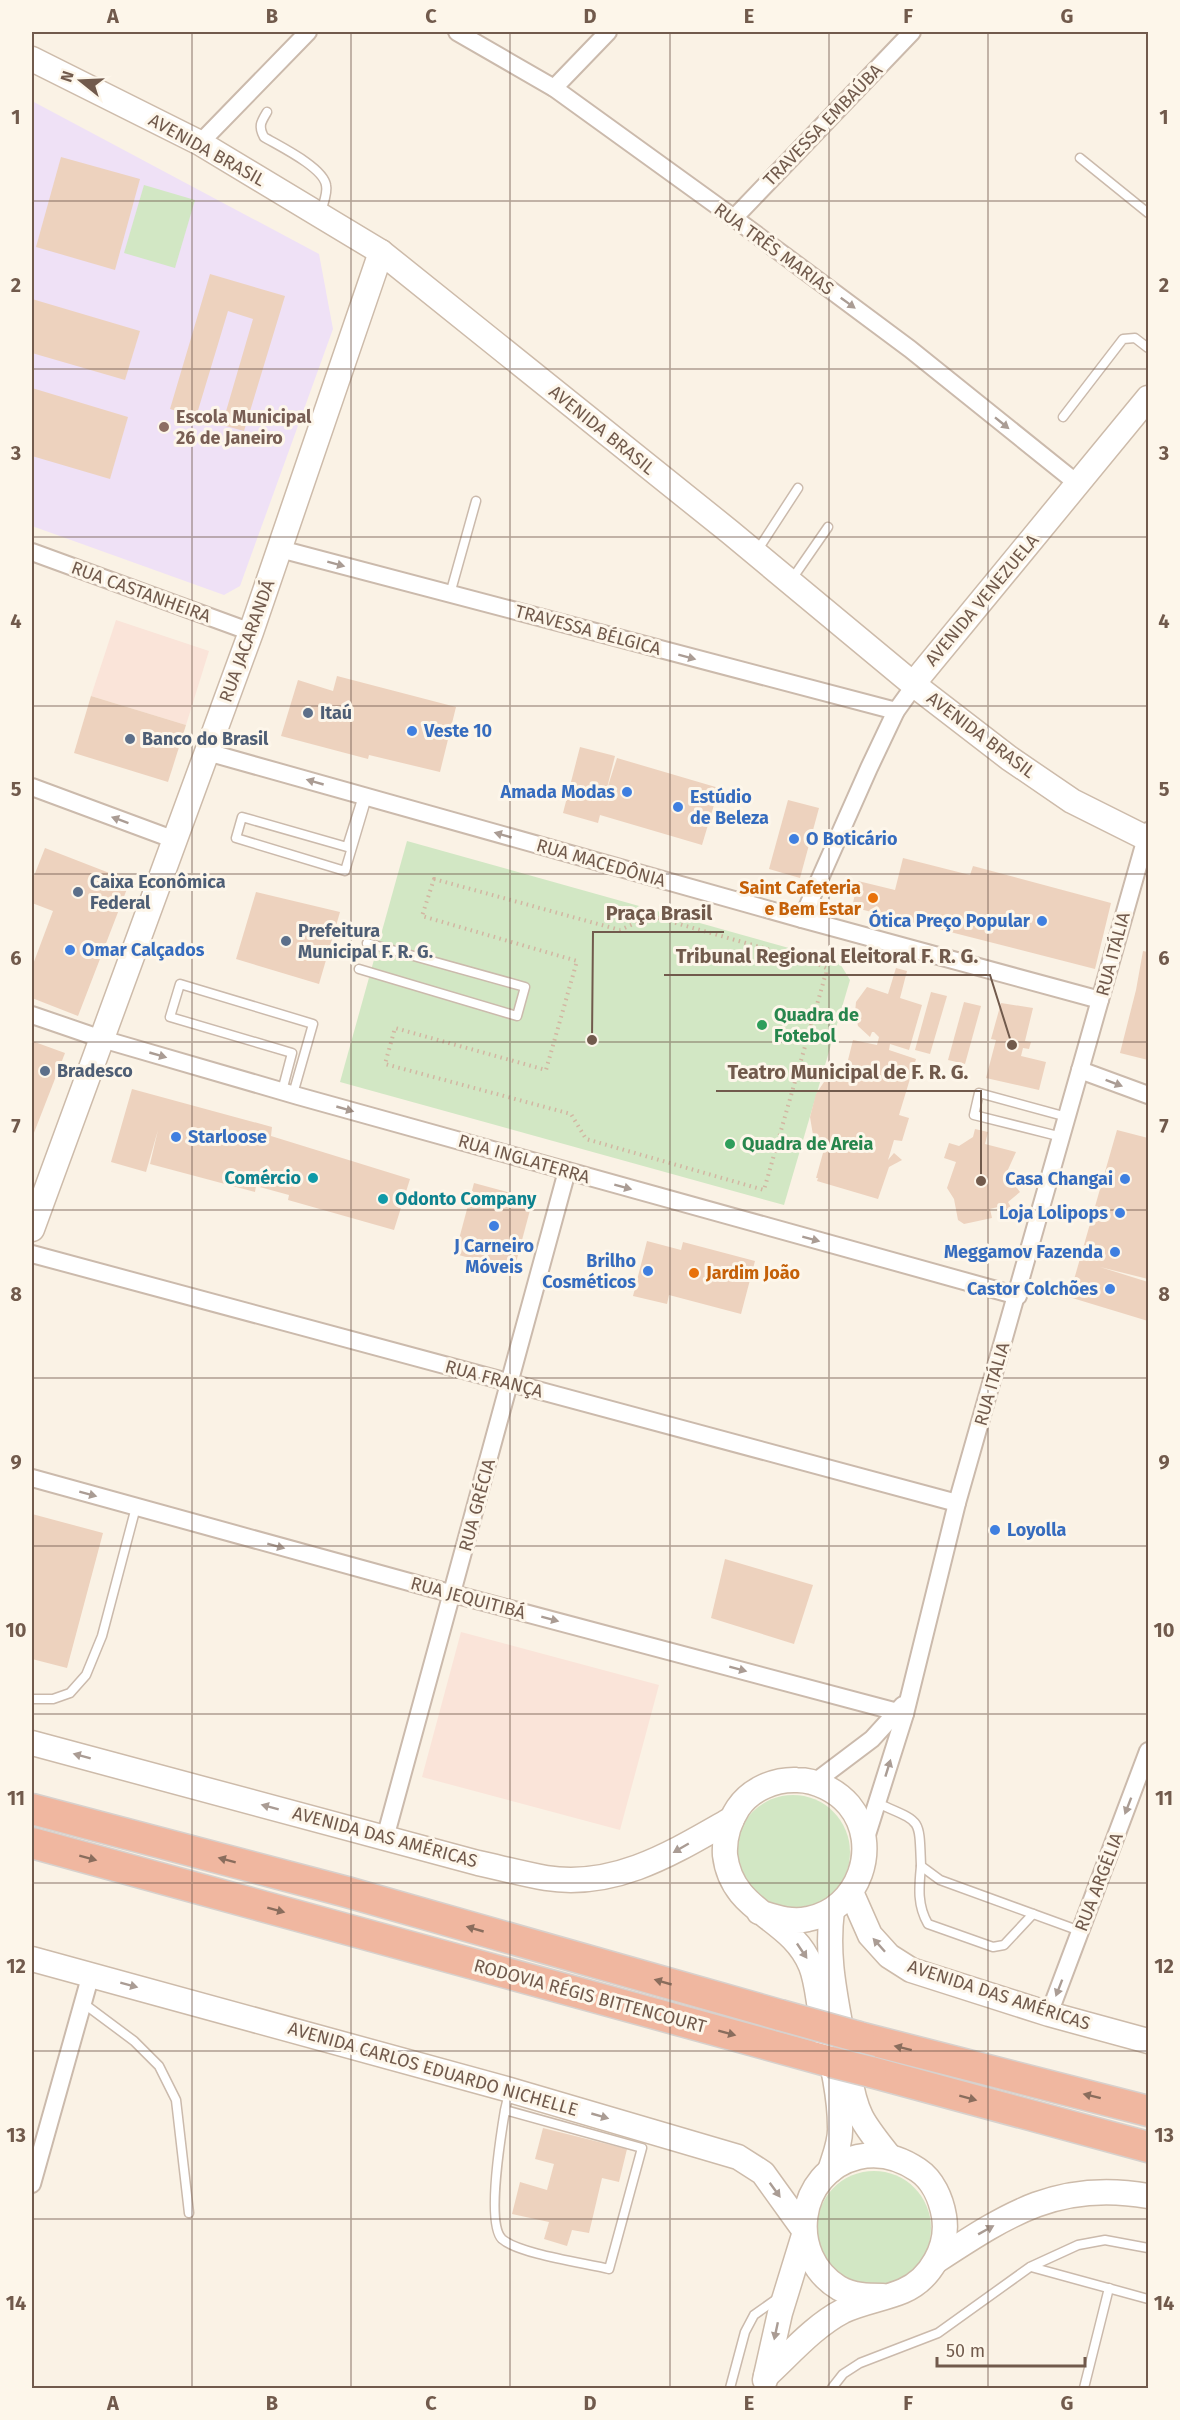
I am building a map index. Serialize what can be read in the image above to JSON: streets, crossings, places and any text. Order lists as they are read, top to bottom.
{
  "streets": {
    "highway": ["RODOVIA RÉGIS BITTENCOURT"],
    "main road": [
      "AVENIDA BRASIL",
      "AVENIDA VENEZUELA",
      "RUA JACARANDÁ",
      "AVENIDA DAS AMÉRICAS",
      "AVENIDA CARLOS EDUARDO NICHELLE"
    ],
    "street": [
      "TRAVESSA EMBAÚBA",
      "RUA TRÊS MARIAS",
      "RUA CASTANHEIRA",
      "TRAVESSA BÉLGICA",
      "RUA MACEDÔNIA",
      "RUA ITÁLIA",
      "RUA INGLATERRA",
      "RUA FRANÇA",
      "RUA GRÉCIA",
      "RUA JEQUITIBÁ",
      "RUA ARGÉLIA"
    ]
  },
  "crossings": [
    ["TRAVESSA EMBAÚBA", "RUA TRÊS MARIAS"],
    ["AVENIDA BRASIL", "AVENIDA VENEZUELA"],
    ["AVENIDA BRASIL", "RUA JACARANDÁ"],
    ["AVENIDA BRASIL", "RUA ITÁLIA"],
    ["RUA TRÊS MARIAS", "AVENIDA VENEZUELA"],
    ["RUA CASTANHEIRA", "RUA JACARANDÁ"],
    ["AVENIDA VENEZUELA", "TRAVESSA BÉLGICA"],
    ["AVENIDA VENEZUELA", "RUA MACEDÔNIA"],
    ["TRAVESSA BÉLGICA", "RUA JACARANDÁ"],
    ["RUA JACARANDÁ", "RUA MACEDÔNIA"],
    ["RUA JACARANDÁ", "RUA INGLATERRA"],
    ["RUA MACEDÔNIA", "RUA ITÁLIA"],
    ["RUA ITÁLIA", "RUA INGLATERRA"],
    ["RUA ITÁLIA", "RUA FRANÇA"],
    ["RUA ITÁLIA", "RUA JEQUITIBÁ"],
    ["RUA ITÁLIA", "AVENIDA DAS AMÉRICAS"],
    ["RUA INGLATERRA", "RUA GRÉCIA"],
    ["RUA FRANÇA", "RUA GRÉCIA"],
    ["RUA GRÉCIA", "RUA JEQUITIBÁ"],
    ["RUA GRÉCIA", "AVENIDA DAS AMÉRICAS"],
    ["AVENIDA DAS AMÉRICAS", "RUA ARGÉLIA"]
  ],
  "one_way": [
    "RUA TRÊS MARIAS",
    "TRAVESSA BÉLGICA",
    "RUA MACEDÔNIA",
    "RUA INGLATERRA",
    "RUA JEQUITIBÁ",
    "AVENIDA DAS AMÉRICAS",
    "RUA ARGÉLIA",
    "AVENIDA CARLOS EDUARDO NICHELLE"
  ],
  "places": [
    "Escola Municipal 26 de Janeiro",
    "Itaú",
    "Veste 10",
    "Banco do Brasil",
    "Amada Modas",
    "Estúdio de Beleza",
    "O Boticário",
    "Caixa Econômica Federal",
    "Saint Cafeteria e Bem Estar",
    "Ótica Preço Popular",
    "Prefeitura Municipal F. R. G.",
    "Omar Calçados",
    "Quadra de Fotebol",
    "Praça Brasil",
    "Tribunal Regional Eleitoral F. R. G.",
    "Bradesco",
    "Starloose",
    "Quadra de Areia",
    "Comércio",
    "Casa Changai",
    "Teatro Municipal de F. R. G.",
    "Odonto Company",
    "Loja Lolipops",
    "J Carneiro Móveis",
    "Meggamov Fazenda",
    "Brilho Cosméticos",
    "Jardim João",
    "Castor Colchões",
    "Loyolla"
  ],
  "scale_bar": "50 m",
  "north": "left",
  "grid": {
    "columns": [
      "A",
      "B",
      "C",
      "D",
      "E",
      "F",
      "G"
    ],
    "rows": [
      "1",
      "2",
      "3",
      "4",
      "5",
      "6",
      "7",
      "8",
      "9",
      "10",
      "11",
      "12",
      "13",
      "14"
    ]
  }
}
